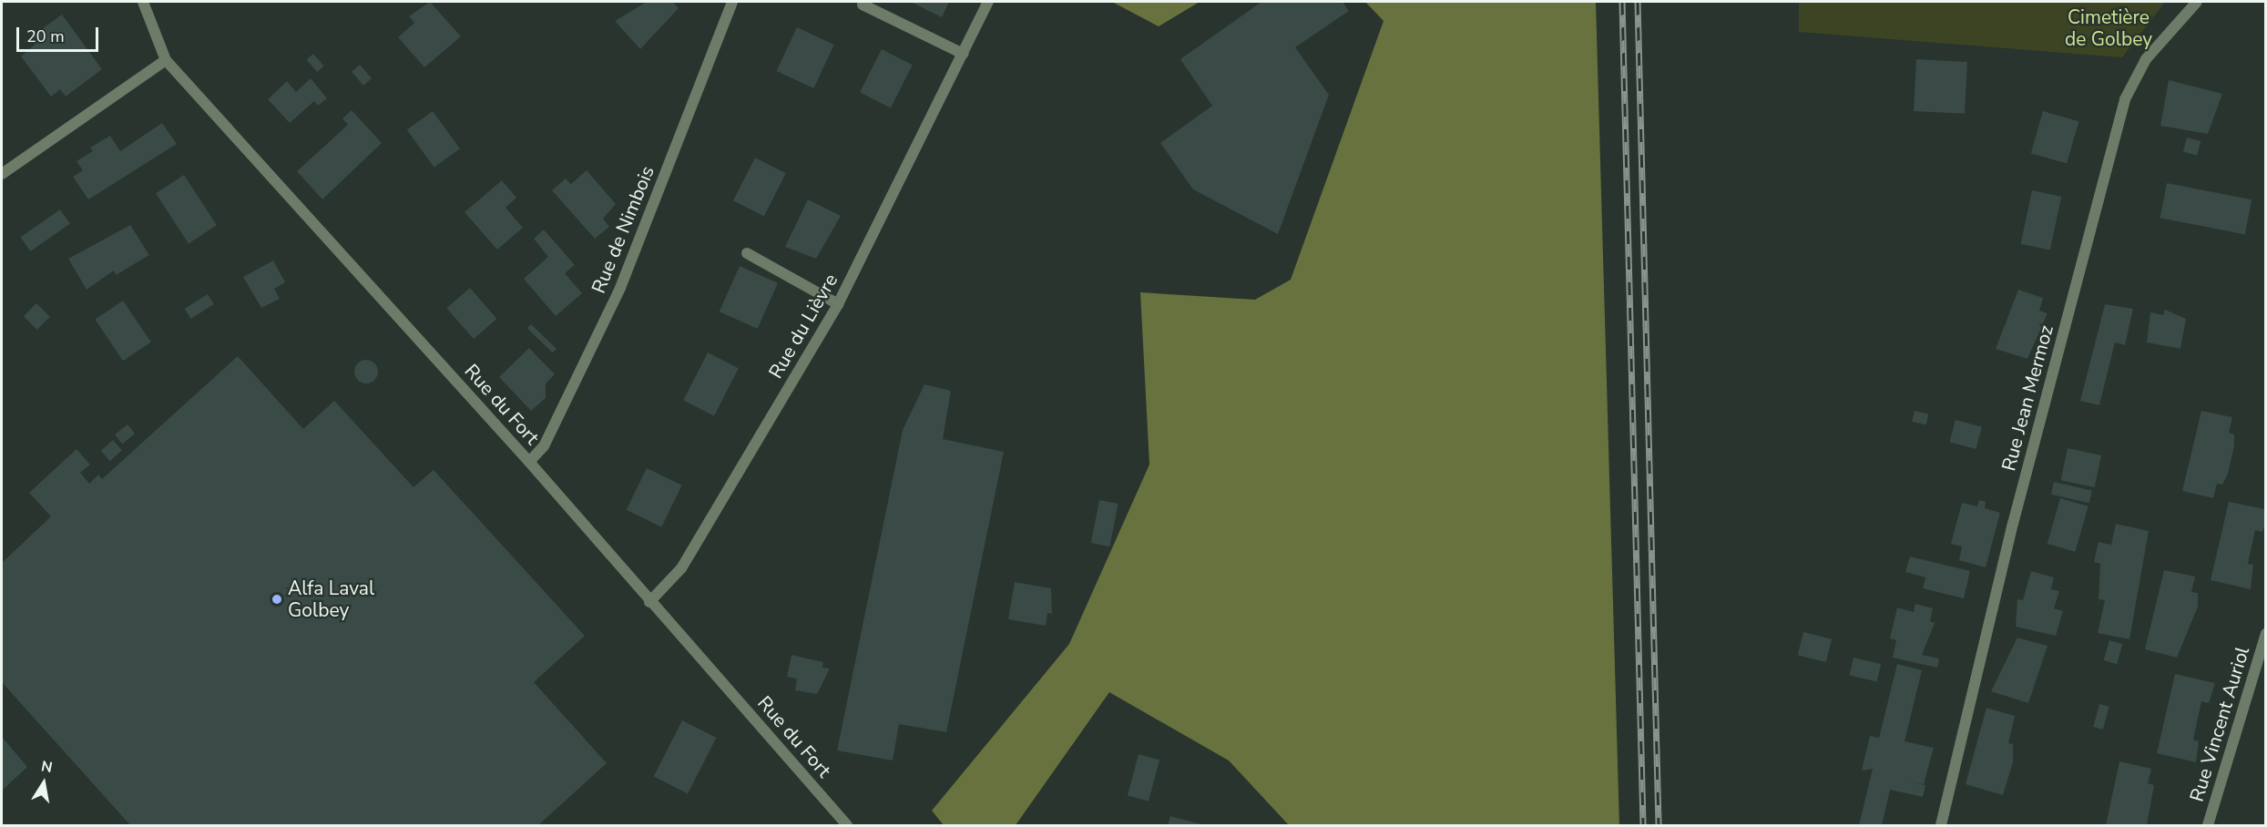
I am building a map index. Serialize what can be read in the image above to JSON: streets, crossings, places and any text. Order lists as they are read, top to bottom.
{
  "streets": {
    "street": [
      "Rue de Nimbois",
      "Rue du Lièvre",
      "Rue Jean Mermoz",
      "Rue du Fort",
      "Rue Vincent Auriol"
    ]
  },
  "crossings": [
    ["Rue de Nimbois", "Rue du Fort"],
    ["Rue du Lièvre", "Rue du Fort"]
  ],
  "parks": ["Cimetière de Golbey"],
  "places": ["Alfa Laval Golbey"],
  "scale_bar": "20 m",
  "north": "top"
}
